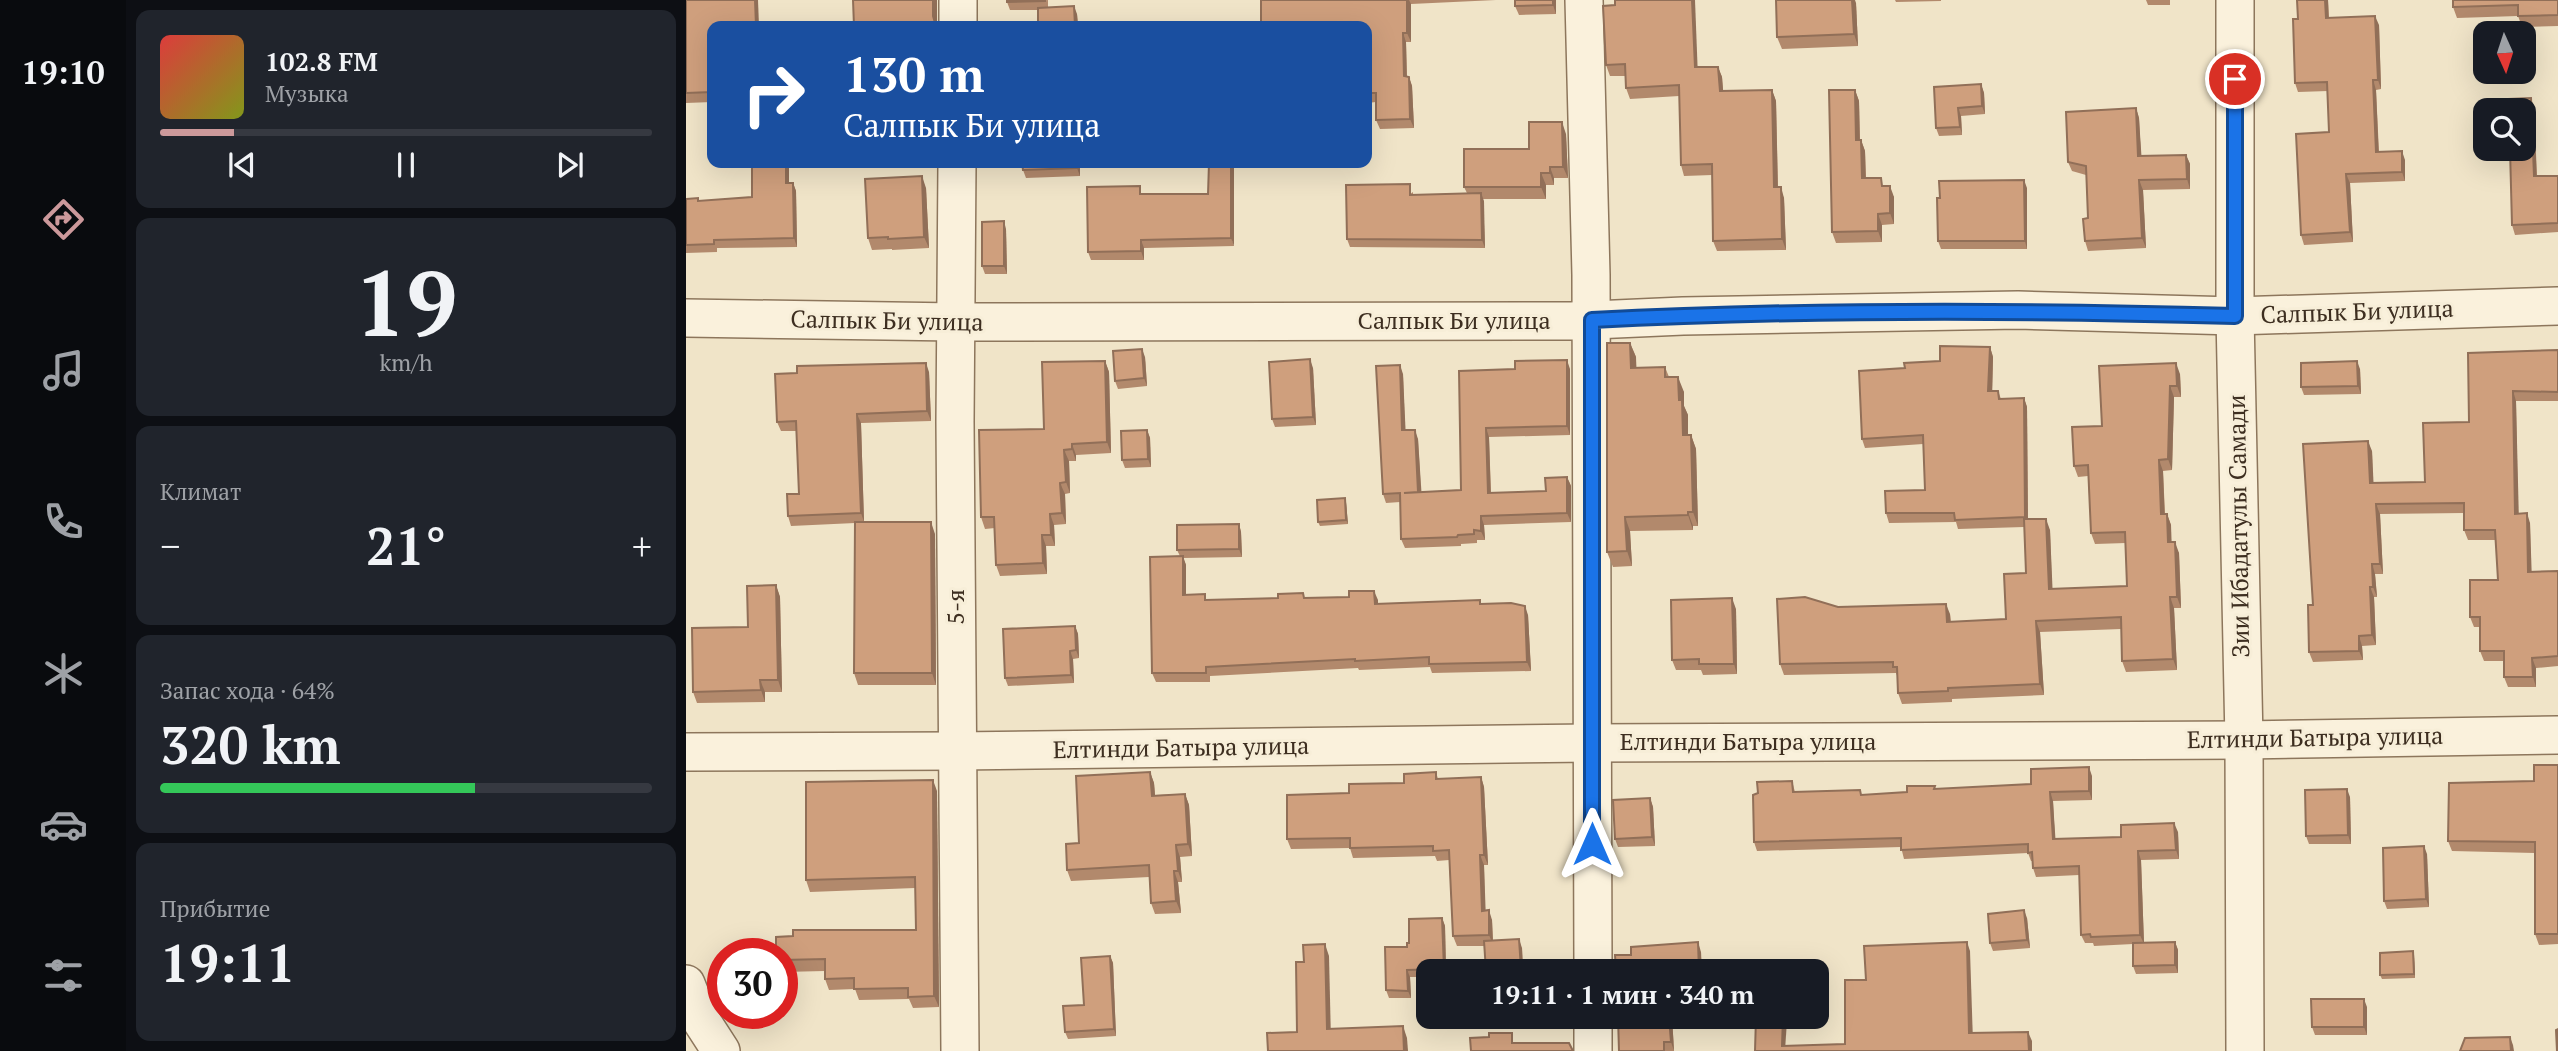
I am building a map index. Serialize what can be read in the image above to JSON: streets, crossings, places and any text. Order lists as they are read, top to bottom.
{
  "streets": {
    "street": [
      "Салпык Би улица",
      "Зии Ибадатулы Самади",
      "5-я",
      "Елтинди Батыра улица"
    ]
  },
  "crossings": [
    ["Салпык Би улица", "Зии Ибадатулы Самади"],
    ["Салпык Би улица", "5-я"],
    ["Зии Ибадатулы Самади", "Елтинди Батыра улица"],
    ["5-я", "Елтинди Батыра улица"]
  ],
  "north": "bottom",
  "page": {
    "tabs": "19:10",
    "turn": ["130 m", "Салпык Би улица"],
    "song": ["102.8 FM", "Музыка"],
    "tile": [
      ["19", "km/h"],
      "Климат",
      ["Запас хода · 64%", "320 km"],
      ["Прибытие", "19:11"]
    ],
    "heat": ["−", "21°", "+"],
    "limit": "30",
    "trip": "19:11 · 1 мин · 340 m"
  }
}
